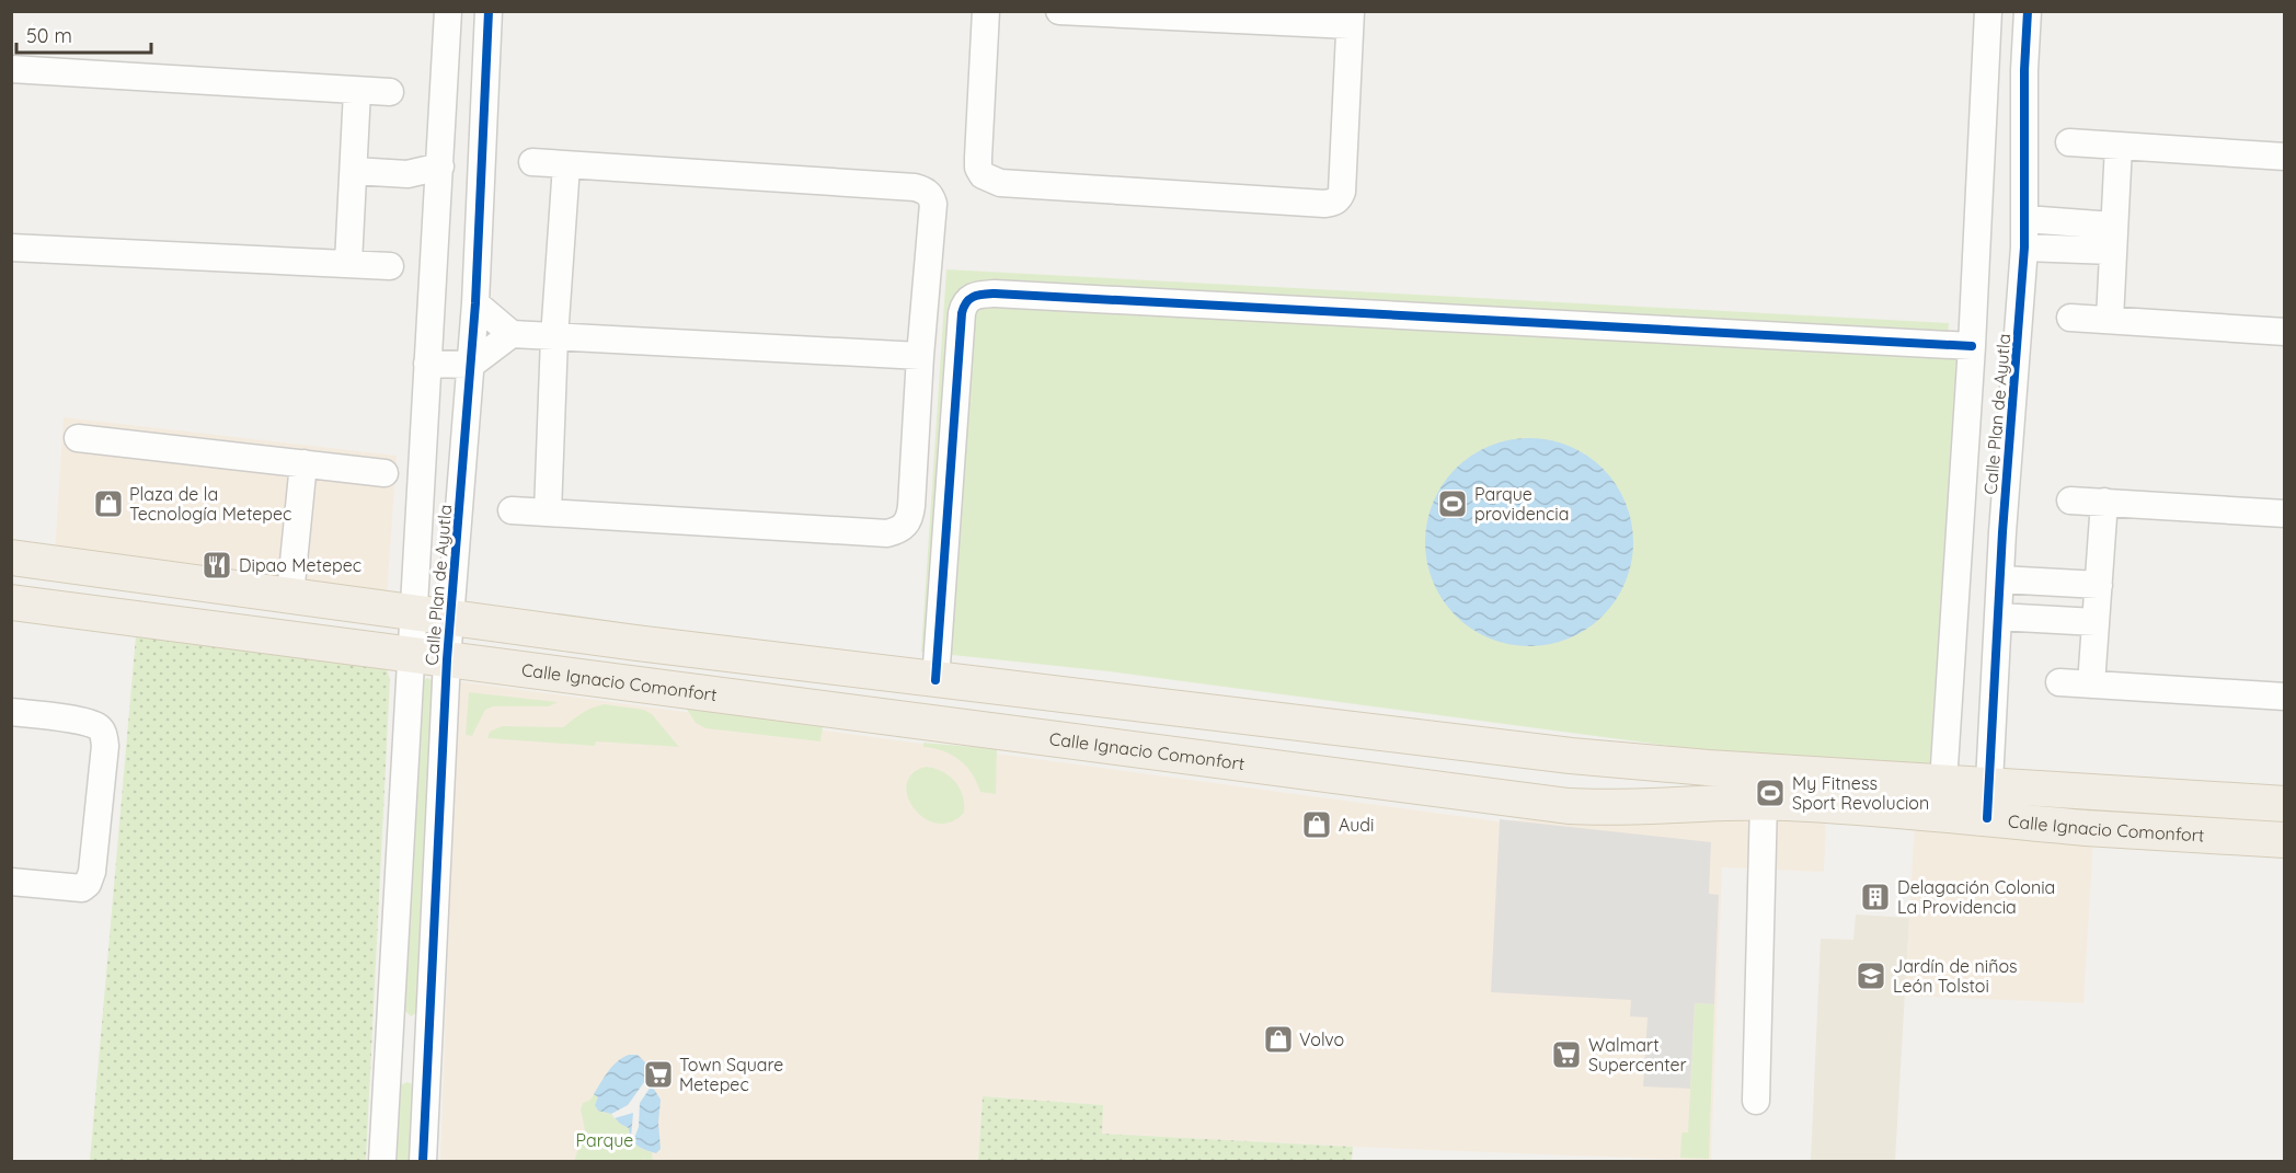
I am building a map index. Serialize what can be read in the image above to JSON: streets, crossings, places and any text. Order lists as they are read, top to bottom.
{
  "streets": {
    "main road": ["Calle Ignacio Comonfort"],
    "street": ["Calle Plan de Ayutla"]
  },
  "crossings": [
    ["Calle Plan de Ayutla", "Calle Ignacio Comonfort"]
  ],
  "parks": ["Parque"],
  "places": {
    "shop": ["Plaza de la Tecnología Metepec", "Audi", "Volvo"],
    "sports": ["Parque providencia", "My Fitness Sport Revolucion"],
    "restaurant": ["Dipao Metepec"],
    "building": ["Delagación Colonia La Providencia"],
    "school or university": ["Jardín de niños León Tolstoi"],
    "supermarket": ["Walmart Supercenter", "Town Square Metepec"]
  },
  "scale_bar": "50 m"
}
